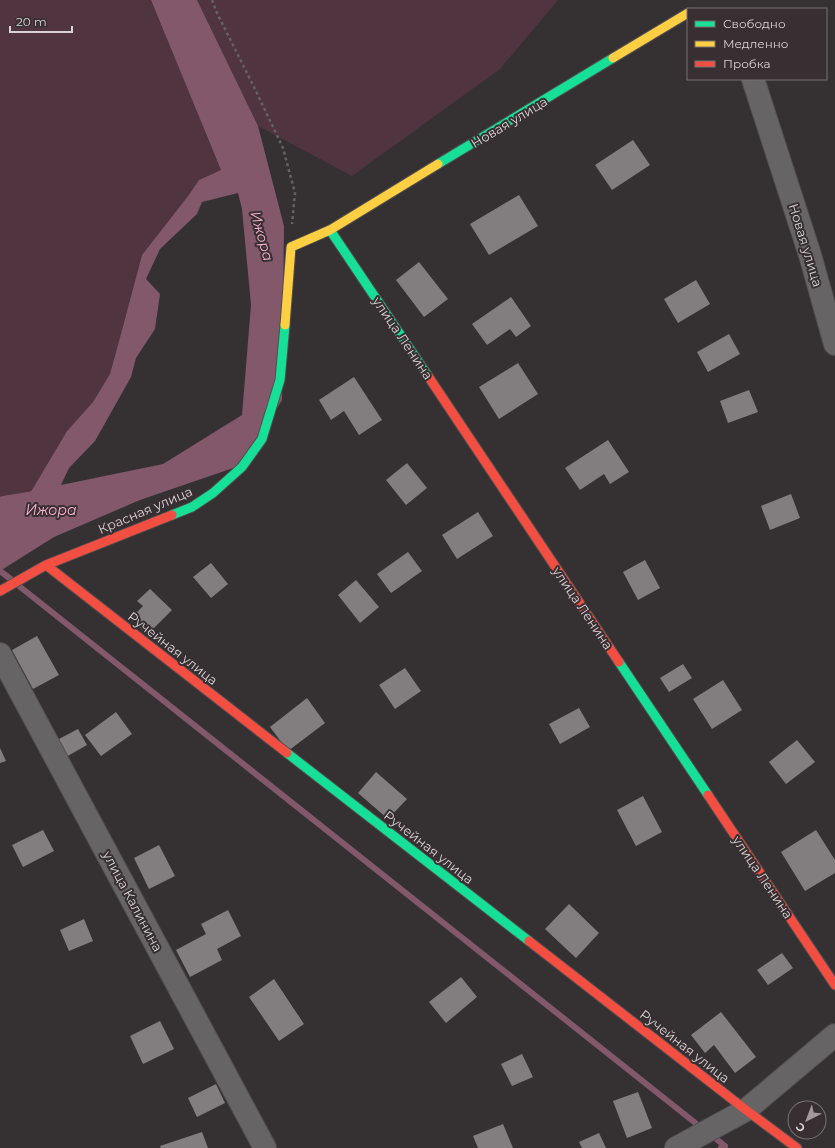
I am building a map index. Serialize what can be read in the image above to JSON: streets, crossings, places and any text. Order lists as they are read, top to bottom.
{
  "streets": {
    "street": [
      "Новая улица",
      "улица Ленина",
      "Красная улица",
      "Ручейная улица",
      "улица Калинина"
    ]
  },
  "crossings": [
    ["Новая улица", "улица Ленина"],
    ["Красная улица", "Ручейная улица"]
  ],
  "water": ["Ижора"],
  "legend": ["Свободно", "Медленно", "Пробка"],
  "scale_bar": "20 m",
  "north": "bottom left"
}
